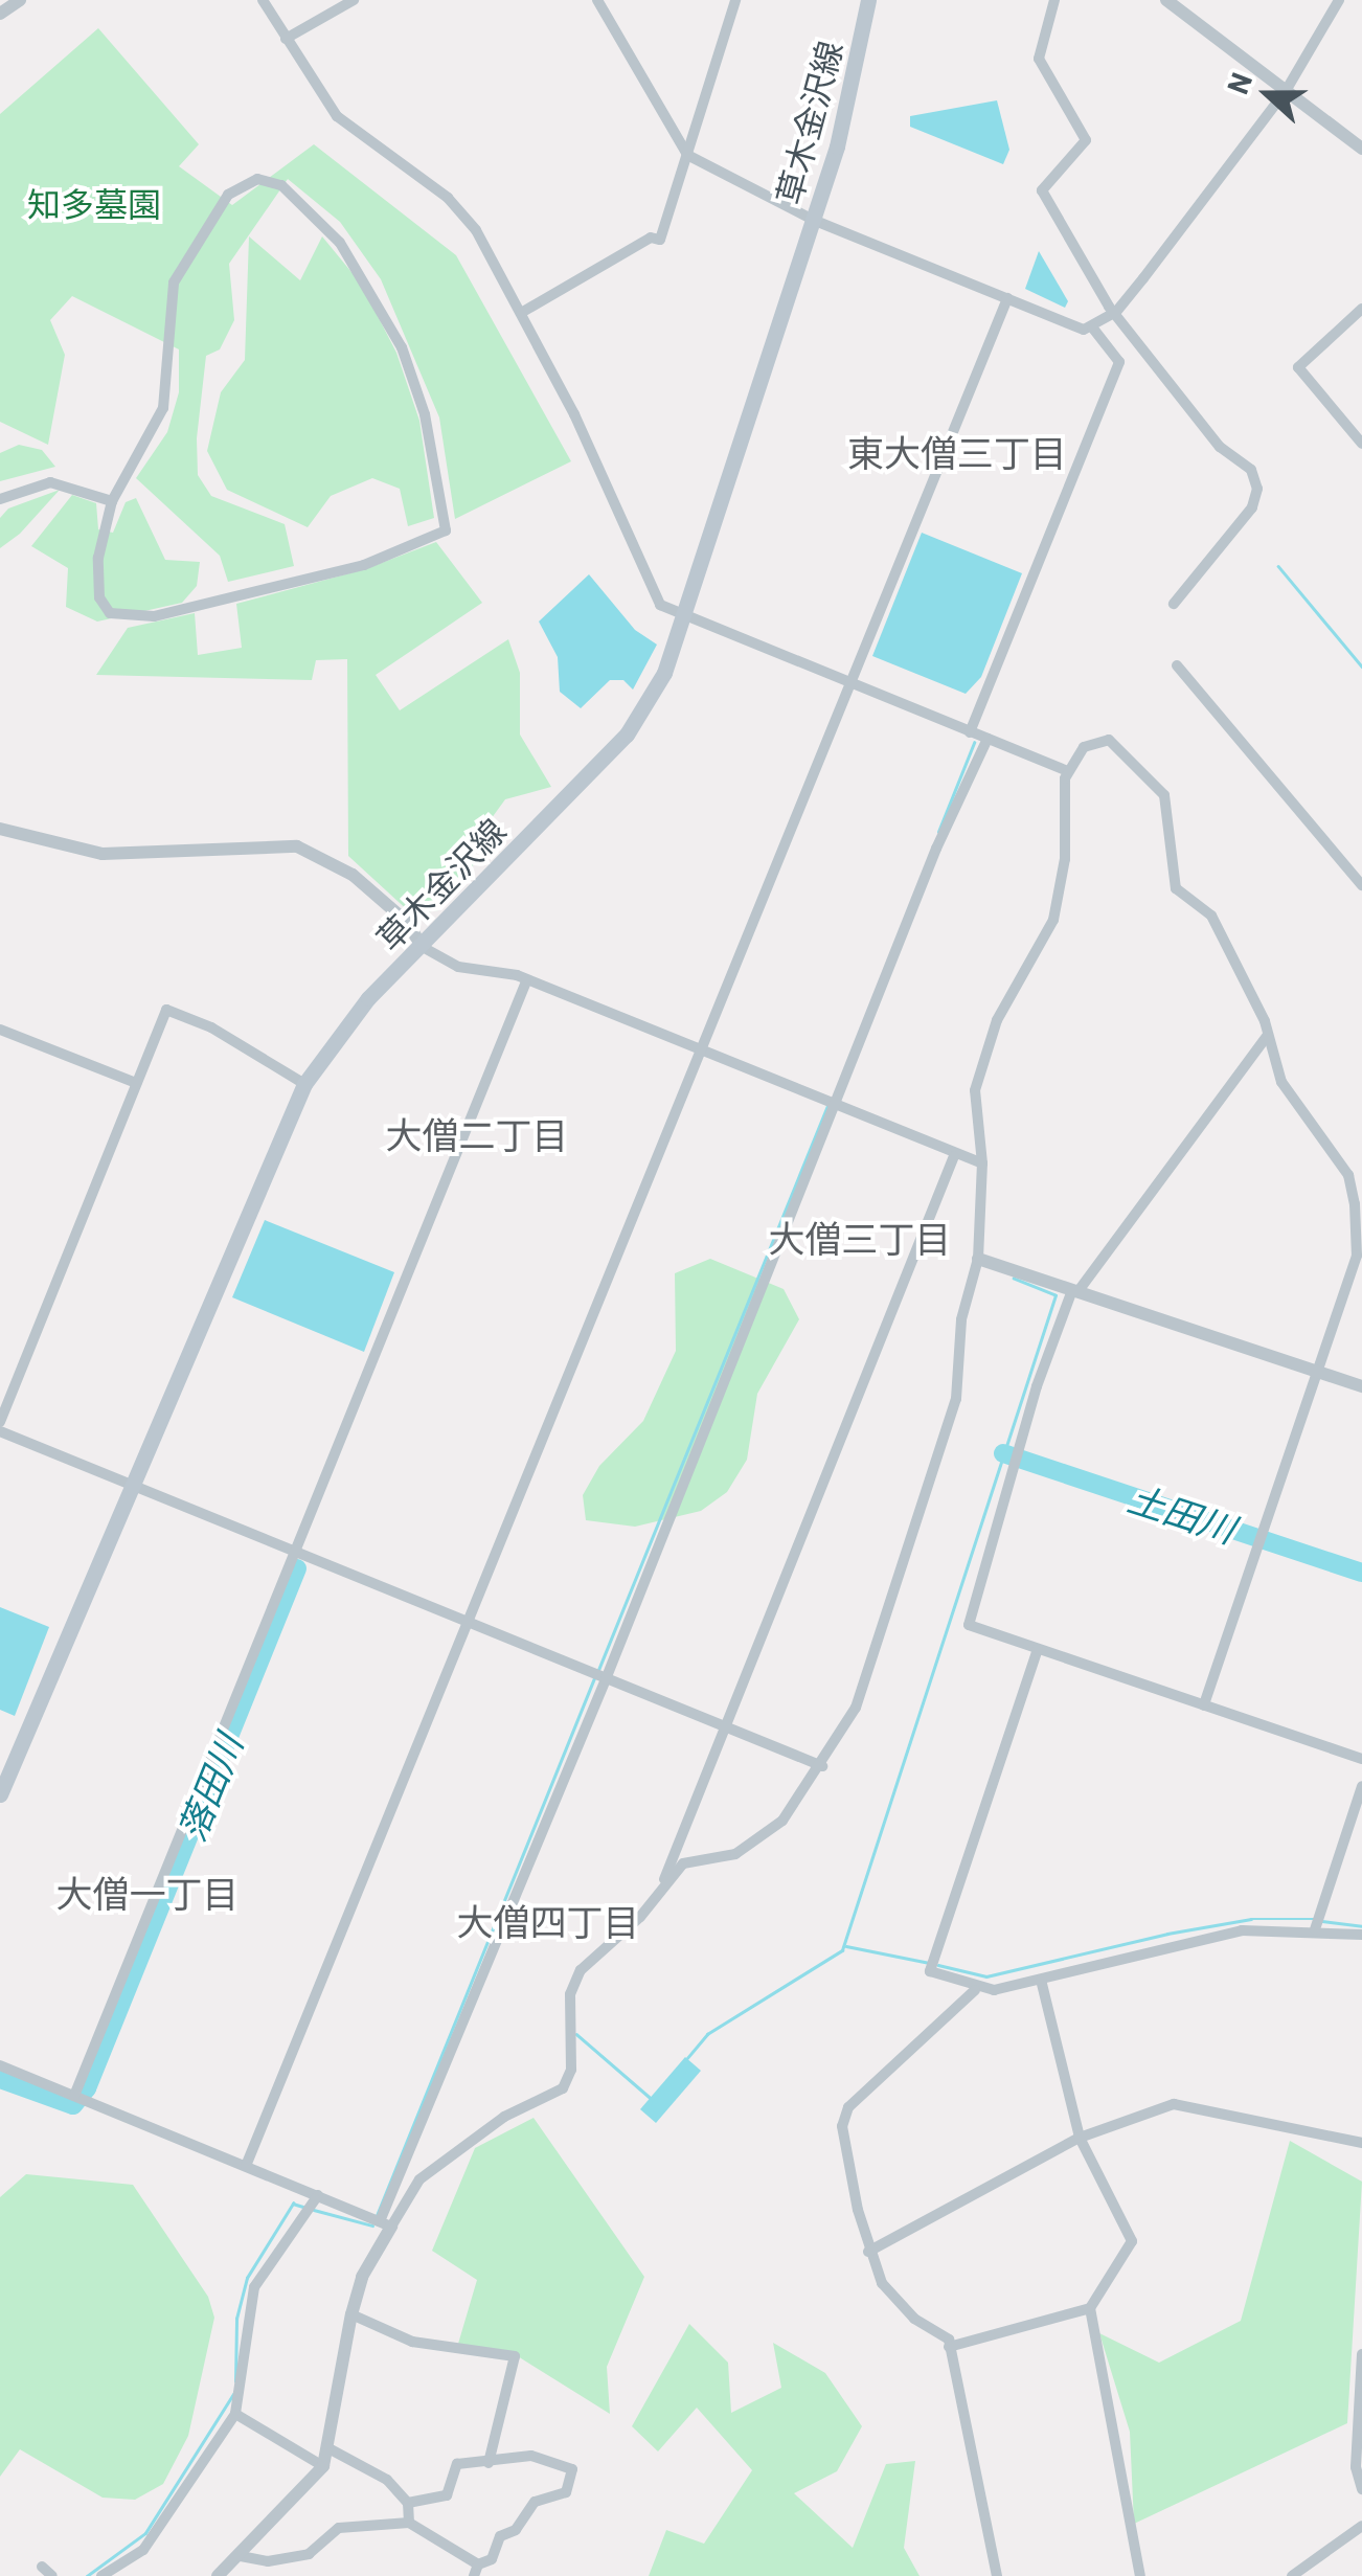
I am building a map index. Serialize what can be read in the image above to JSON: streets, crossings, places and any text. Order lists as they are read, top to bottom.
{
  "streets": {
    "main road": ["草木金沢線"]
  },
  "districts": [
    "東大僧三丁目",
    "大僧二丁目",
    "大僧三丁目",
    "大僧一丁目",
    "大僧四丁目"
  ],
  "water": ["土田川", "落田川"],
  "parks": ["知多墓園"],
  "north": "left"
}
